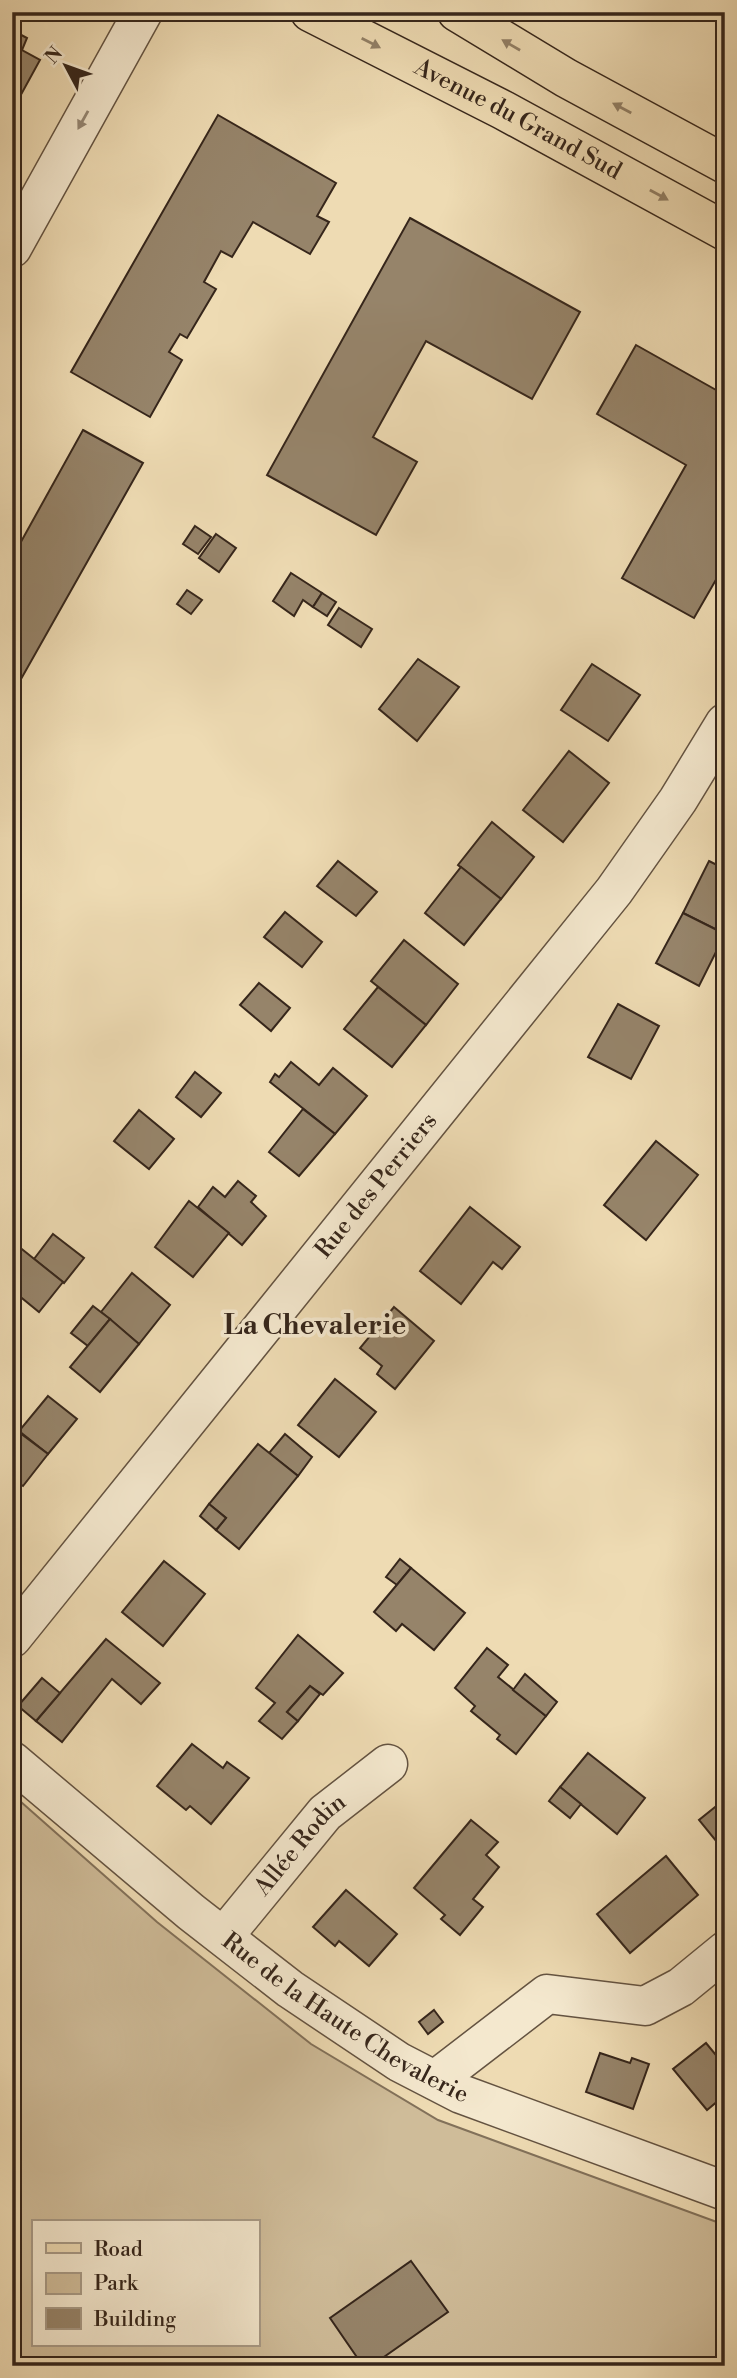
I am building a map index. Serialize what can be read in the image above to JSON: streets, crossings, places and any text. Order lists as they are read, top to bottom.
{
  "streets": {
    "main road": ["Avenue du Grand Sud"],
    "street": ["Rue des Perriers", "Allée Rodin", "Rue de la Haute Chevalerie"]
  },
  "crossings": [
    ["Allée Rodin", "Rue de la Haute Chevalerie"]
  ],
  "districts": ["La Chevalerie"],
  "legend": ["Road", "Park", "Building"],
  "north": "top left"
}
